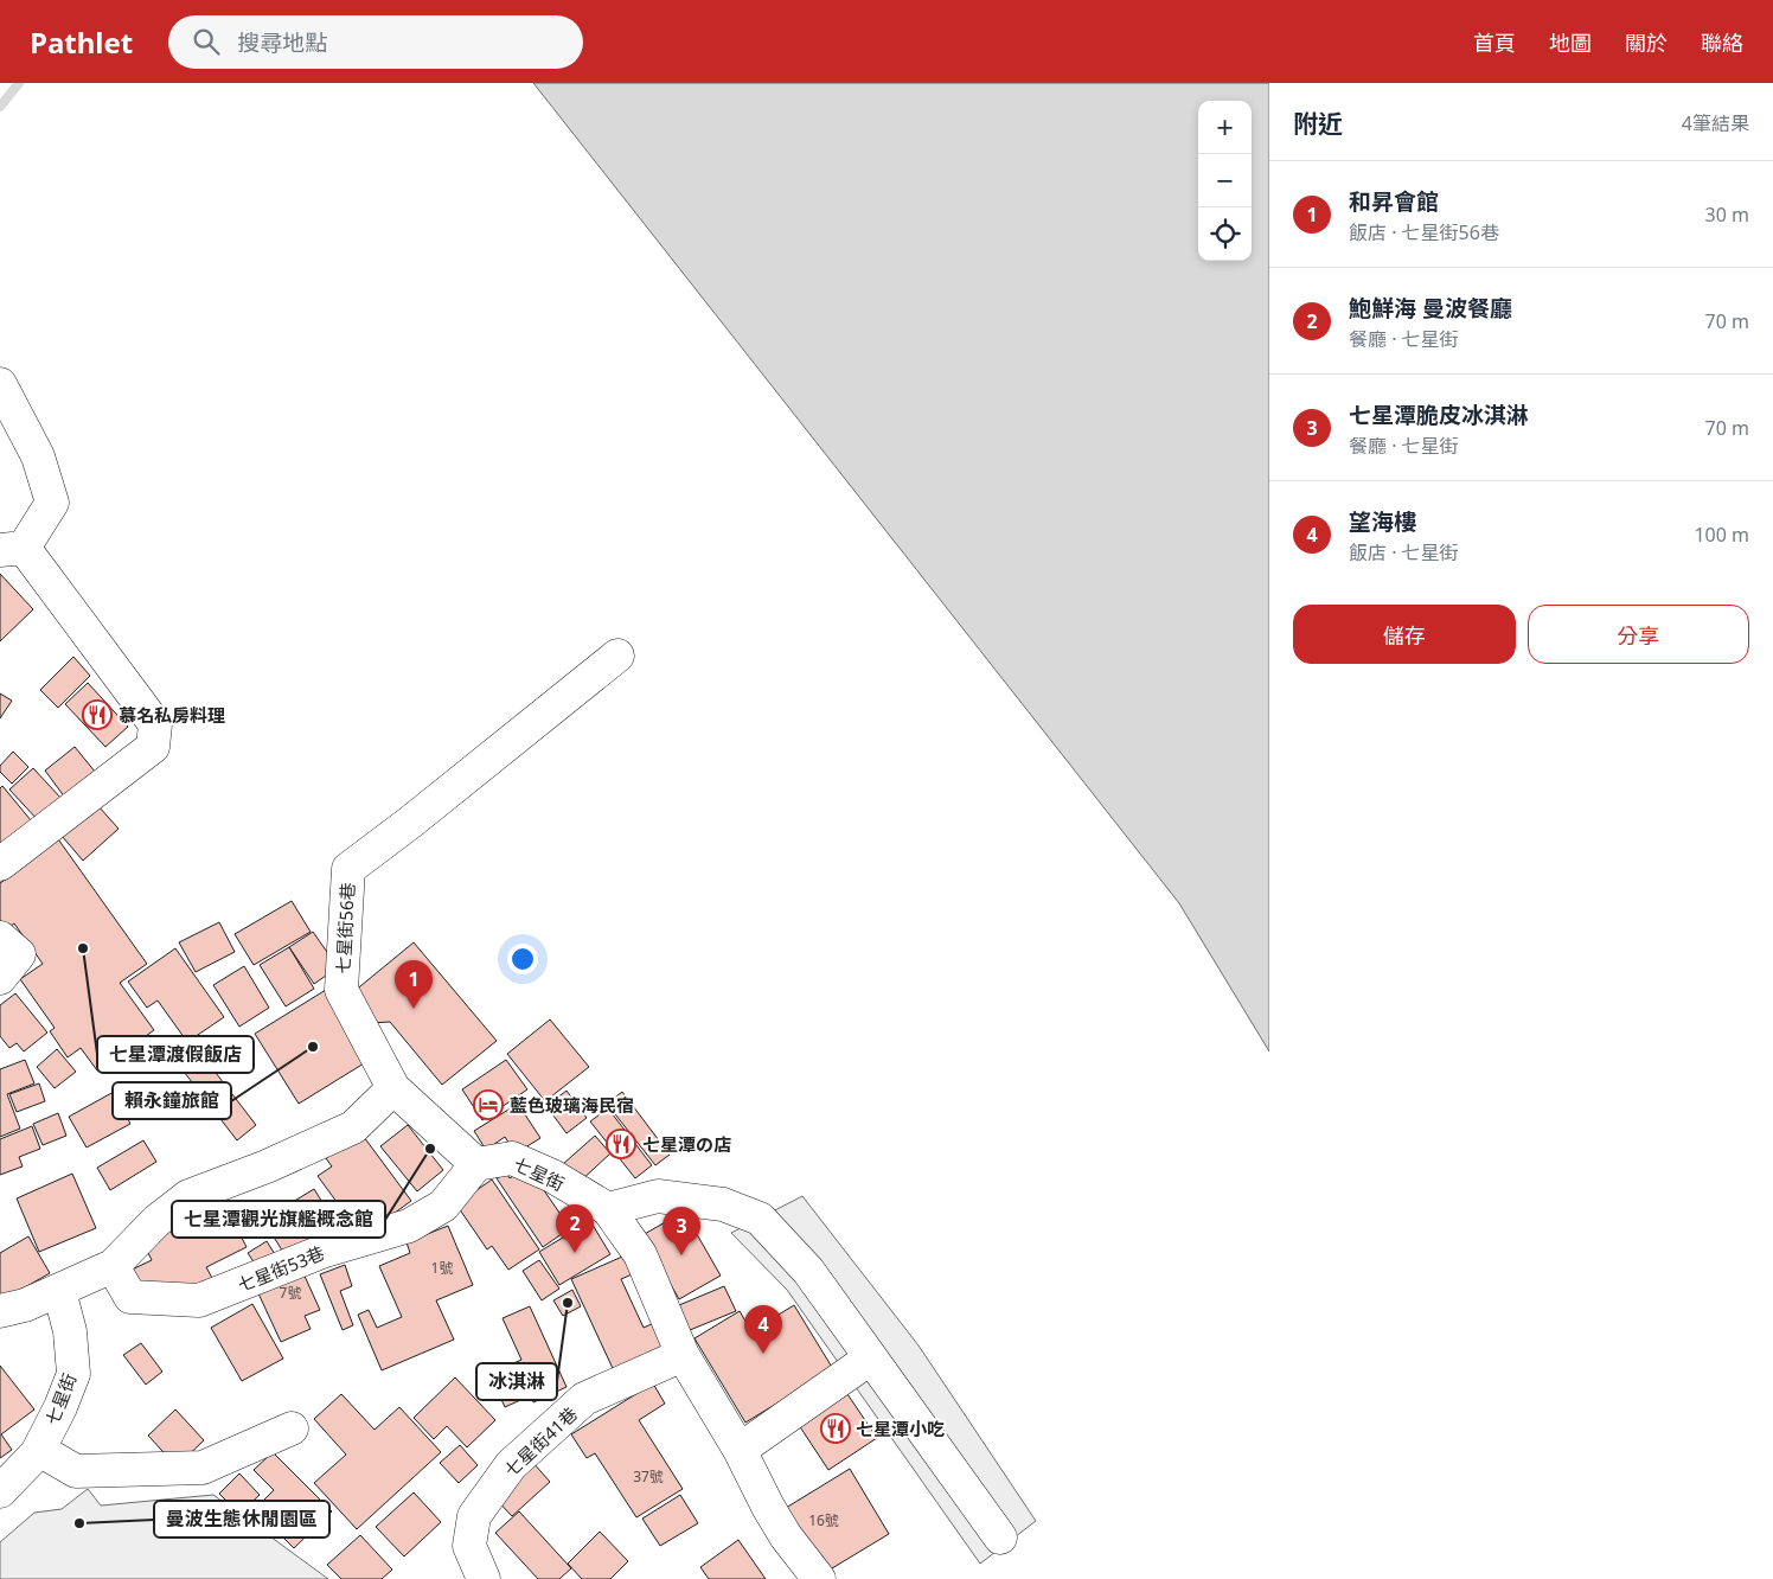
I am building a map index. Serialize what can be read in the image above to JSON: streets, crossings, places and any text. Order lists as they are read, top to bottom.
{
  "streets": {
    "street": [
      "七星街56巷",
      "七星街",
      "七星街53巷",
      "七星街41巷"
    ]
  },
  "crossings": [
    ["七星街", "七星街53巷"],
    ["七星街", "七星街41巷"]
  ],
  "places": {
    "restaurant": ["慕名私房料理", "七星潭の店", "七星潭小吃"],
    "other": [
      "七星潭渡假飯店",
      "賴永鐘旅館",
      "七星潭觀光旗艦概念館",
      "冰淇淋",
      "曼波生態休閒園區"
    ],
    "hotel": ["藍色玻璃海民宿"]
  },
  "house_numbers": [
    "1號",
    "7號",
    "37號",
    "16號"
  ],
  "page": {
    "header": "Pathlet",
    "search": "搜尋地點",
    "nav": [
      "首頁",
      "地圖",
      "關於",
      "聯絡"
    ],
    "heading": ["附近", "4筆結果"],
    "map_buttons": ["+", "−"],
    "list": [
      {
        "mark": "1",
        "name": "和昇會館",
        "note": "飯店 · 七星街56巷",
        "value": "30 m"
      },
      {
        "mark": "2",
        "name": "鮑鮮海 曼波餐廳",
        "note": "餐廳 · 七星街",
        "value": "70 m"
      },
      {
        "mark": "3",
        "name": "七星潭脆皮冰淇淋",
        "note": "餐廳 · 七星街",
        "value": "70 m"
      },
      {
        "mark": "4",
        "name": "望海樓",
        "note": "飯店 · 七星街",
        "value": "100 m"
      }
    ],
    "buttons": ["儲存", "分享"],
    "pins": [
      "1",
      "2",
      "3",
      "4"
    ]
  }
}
